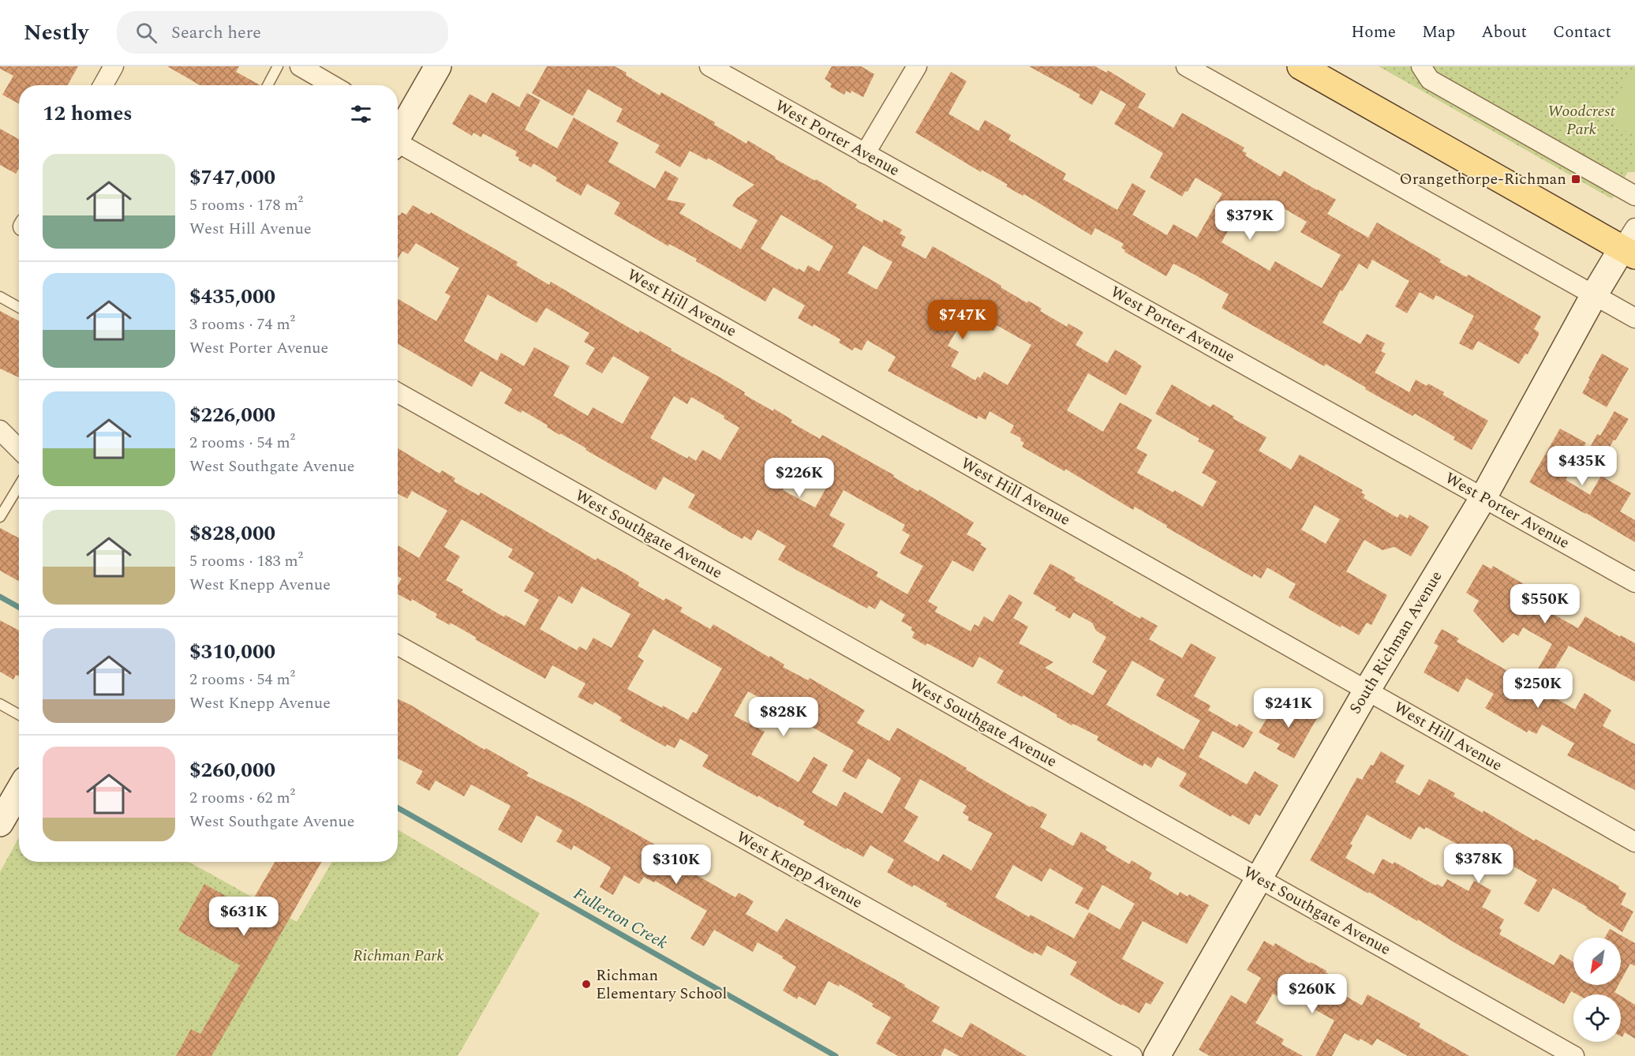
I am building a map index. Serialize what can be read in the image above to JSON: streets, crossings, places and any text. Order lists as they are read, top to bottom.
{
  "streets": {
    "street": [
      "West Porter Avenue",
      "West Hill Avenue",
      "West Southgate Avenue",
      "South Richman Avenue",
      "West Knepp Avenue"
    ]
  },
  "crossings": [
    ["West Porter Avenue", "South Richman Avenue"],
    ["West Hill Avenue", "South Richman Avenue"],
    ["West Southgate Avenue", "South Richman Avenue"]
  ],
  "water": ["Fullerton Creek"],
  "parks": ["Woodcrest Park", "Richman Park"],
  "places": {
    "transit": ["Orangethorpe-Richman"],
    "other": ["Richman Elementary School"]
  },
  "north": "bottom left",
  "page": {
    "header": "Nestly",
    "search": "Search here",
    "nav": [
      "Home",
      "Map",
      "About",
      "Contact"
    ],
    "heading": "12 homes",
    "list": [
      {
        "name": "$747,000",
        "note": "5 rooms · 178 m² · West Hill Avenue"
      },
      {
        "name": "$435,000",
        "note": "3 rooms · 74 m² · West Porter Avenue"
      },
      {
        "name": "$226,000",
        "note": "2 rooms · 54 m² · West Southgate Avenue"
      },
      {
        "name": "$828,000",
        "note": "5 rooms · 183 m² · West Knepp Avenue"
      },
      {
        "name": "$310,000",
        "note": "2 rooms · 54 m² · West Knepp Avenue"
      },
      {
        "name": "$260,000",
        "note": "2 rooms · 62 m² · West Southgate Avenue"
      }
    ],
    "price": [
      "$379K",
      "$747K",
      "$435K",
      "$226K",
      "$550K",
      "$250K",
      "$241K",
      "$828K",
      "$378K",
      "$310K",
      "$631K",
      "$260K"
    ]
  }
}
